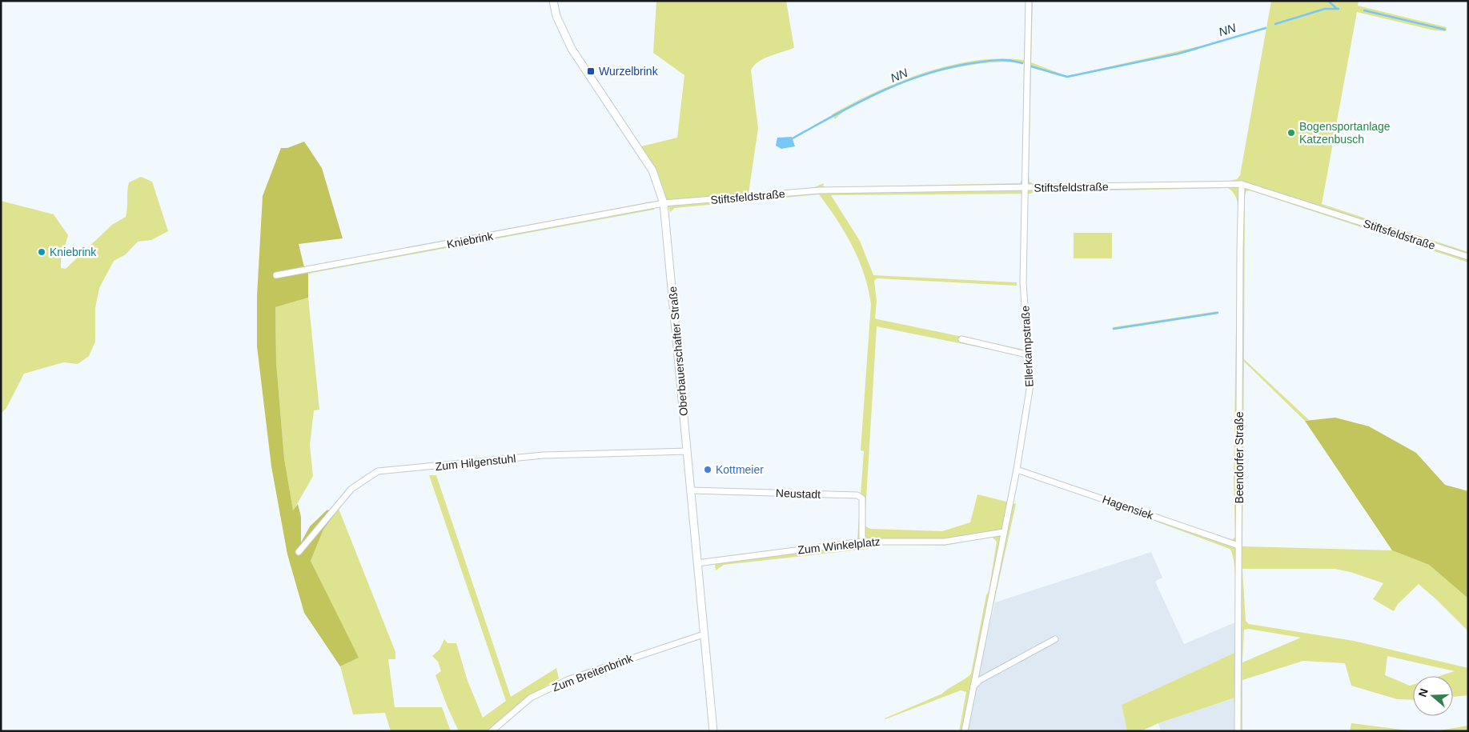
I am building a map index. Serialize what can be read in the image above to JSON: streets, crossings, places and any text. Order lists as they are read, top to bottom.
{
  "streets": {
    "main road": ["Oberbauerschafter Straße"],
    "street": [
      "Stiftsfeldstraße",
      "Kniebrink",
      "Ellerkampstraße",
      "Beendorfer Straße",
      "Zum Hilgenstuhl",
      "Neustadt",
      "Hagensiek",
      "Zum Winkelplatz",
      "Zum Breitenbrink"
    ]
  },
  "crossings": [
    ["Stiftsfeldstraße", "Kniebrink"],
    ["Stiftsfeldstraße", "Ellerkampstraße"],
    ["Stiftsfeldstraße", "Oberbauerschafter Straße"],
    ["Stiftsfeldstraße", "Beendorfer Straße"],
    ["Kniebrink", "Oberbauerschafter Straße"],
    ["Ellerkampstraße", "Hagensiek"],
    ["Ellerkampstraße", "Zum Winkelplatz"],
    ["Oberbauerschafter Straße", "Zum Hilgenstuhl"],
    ["Oberbauerschafter Straße", "Neustadt"],
    ["Oberbauerschafter Straße", "Zum Winkelplatz"],
    ["Oberbauerschafter Straße", "Zum Breitenbrink"],
    ["Beendorfer Straße", "Hagensiek"],
    ["Neustadt", "Zum Winkelplatz"]
  ],
  "water": ["NN"],
  "places": {
    "transit": ["Wurzelbrink"],
    "other": ["Bogensportanlage Katzenbusch", "Kniebrink", "Kottmeier"]
  },
  "north": "left"
}
